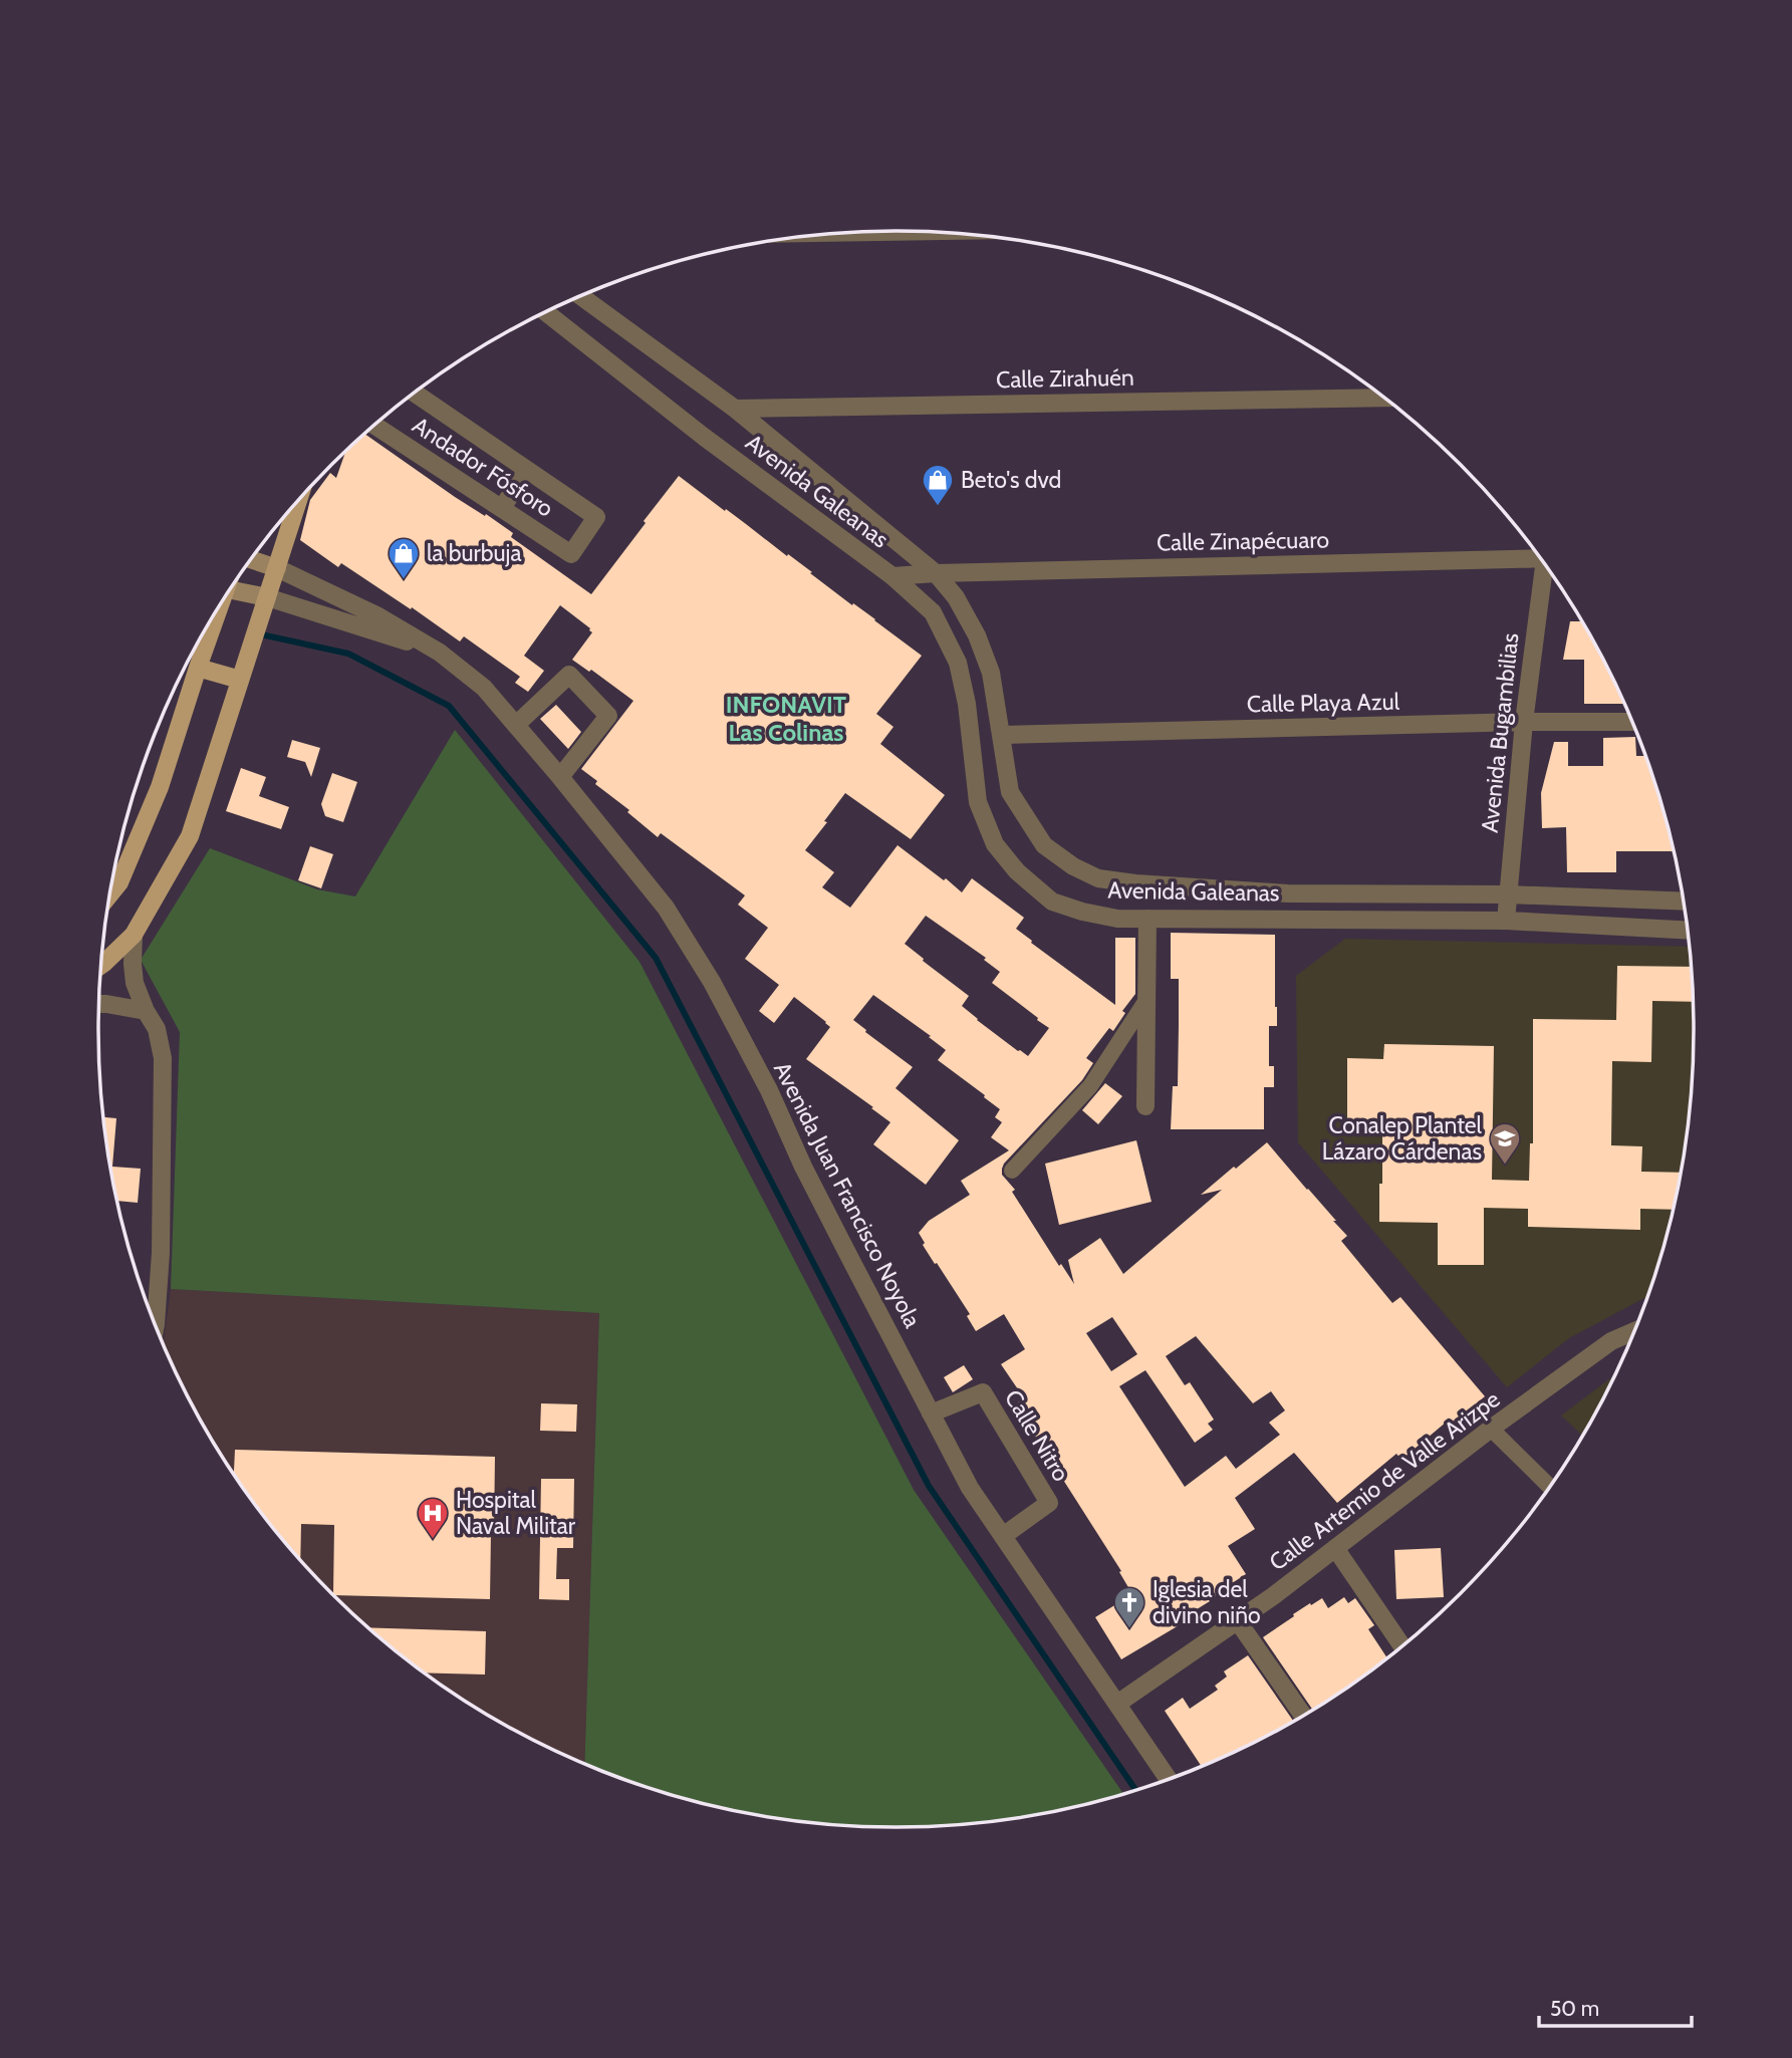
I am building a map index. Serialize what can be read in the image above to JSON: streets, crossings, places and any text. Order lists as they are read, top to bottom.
{
  "streets": {
    "street": [
      "Calle Zirahuén",
      "Andador Fósforo",
      "Avenida Galeanas",
      "Calle Zinapécuaro",
      "Calle Playa Azul",
      "Avenida Bugambilias",
      "Avenida Juan Francisco Noyola",
      "Calle Nitro",
      "Calle Artemio de Valle Arizpe"
    ]
  },
  "crossings": [
    ["Calle Zirahuén", "Avenida Galeanas"],
    ["Avenida Galeanas", "Calle Zinapécuaro"],
    ["Avenida Galeanas", "Calle Playa Azul"],
    ["Avenida Galeanas", "Avenida Bugambilias"],
    ["Calle Playa Azul", "Avenida Bugambilias"],
    ["Avenida Juan Francisco Noyola", "Calle Nitro"],
    ["Avenida Juan Francisco Noyola", "Calle Artemio de Valle Arizpe"]
  ],
  "districts": ["INFONAVIT Las Colinas"],
  "places": {
    "shop": ["Beto's dvd", "la burbuja"],
    "school or university": ["Conalep Plantel Lázaro Cárdenas"],
    "hospital": ["Hospital Naval Militar"],
    "church": ["Iglesia del divino niño"]
  },
  "scale_bar": "50 m"
}
